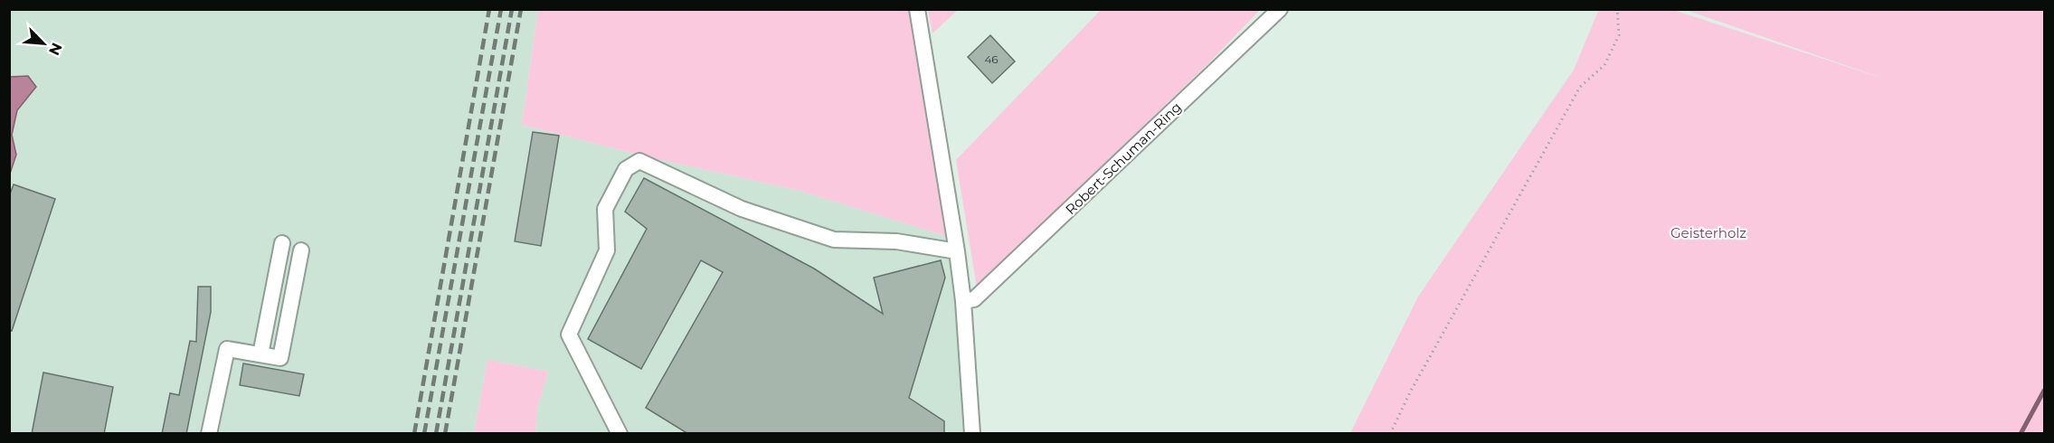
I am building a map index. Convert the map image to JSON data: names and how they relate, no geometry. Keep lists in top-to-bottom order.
{
  "streets": {
    "street": ["Robert-Schuman-Ring"]
  },
  "parks": ["Geisterholz"],
  "house_numbers": ["46"],
  "north": "bottom right"
}
